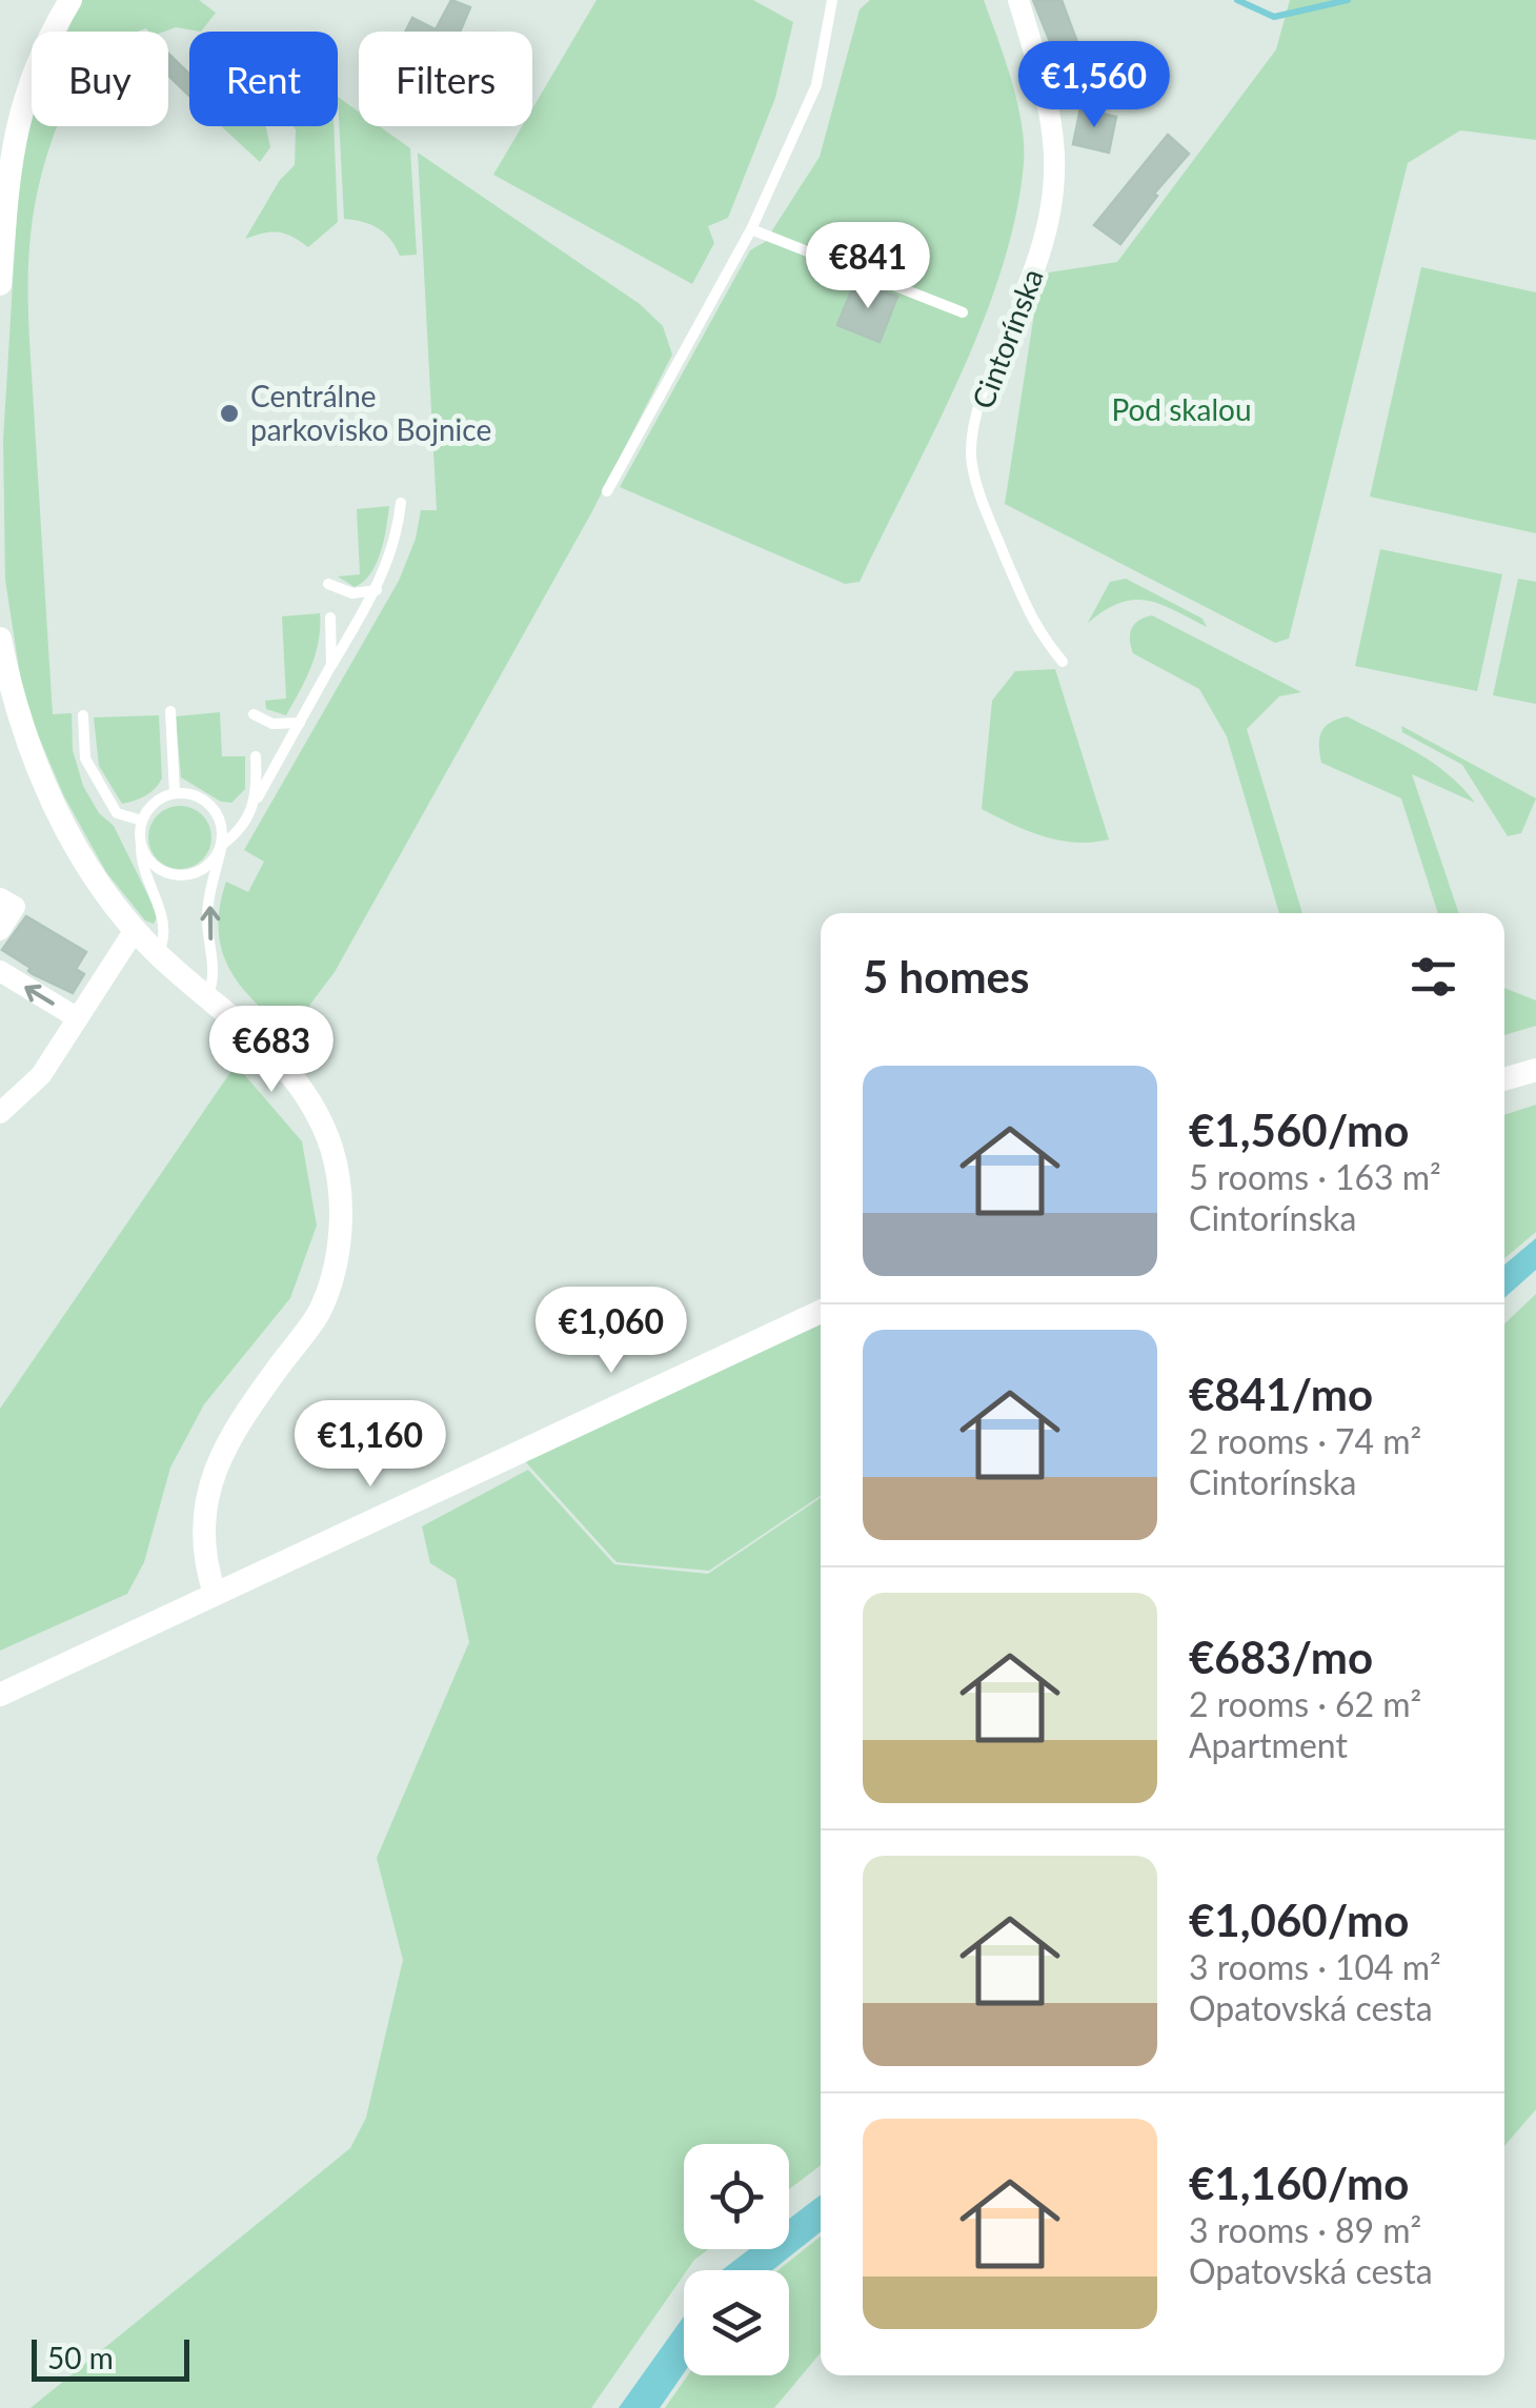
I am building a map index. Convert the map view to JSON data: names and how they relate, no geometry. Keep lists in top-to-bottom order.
{
  "streets": {
    "street": ["Cintorínska"]
  },
  "parks": ["Pod skalou"],
  "places": ["Centrálne parkovisko Bojnice"],
  "scale_bar": "50 m",
  "page": {
    "chip": ["Buy", "Rent", "Filters"],
    "price": [
      "€1,560",
      "€841",
      "€683",
      "€1,060",
      "€1,160"
    ],
    "heading": "5 homes",
    "list": [
      {
        "name": "€1,560/mo",
        "note": "5 rooms · 163 m² · Cintorínska"
      },
      {
        "name": "€841/mo",
        "note": "2 rooms · 74 m² · Cintorínska"
      },
      {
        "name": "€683/mo",
        "note": "2 rooms · 62 m² · Apartment"
      },
      {
        "name": "€1,060/mo",
        "note": "3 rooms · 104 m² · Opatovská cesta"
      },
      {
        "name": "€1,160/mo",
        "note": "3 rooms · 89 m² · Opatovská cesta"
      }
    ],
    "scale": "50 m"
  }
}
